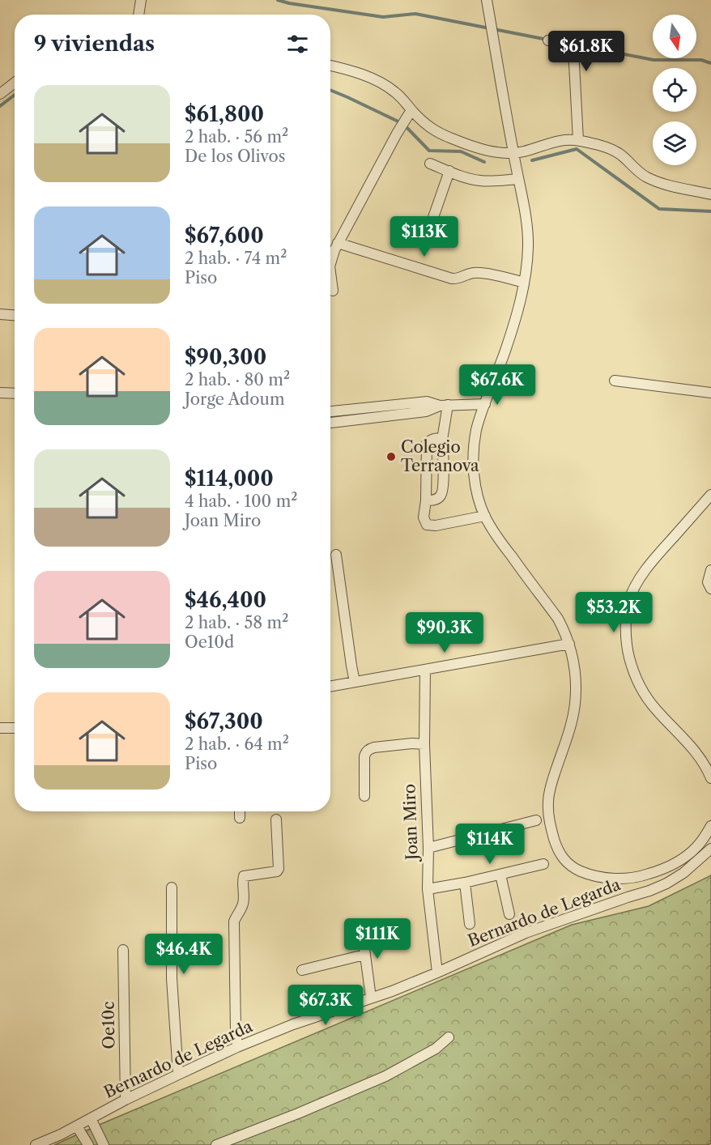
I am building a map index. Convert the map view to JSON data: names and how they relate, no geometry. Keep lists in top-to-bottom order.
{
  "streets": {
    "street": ["Joan Miro", "Bernardo de Legarda", "Oe10c"]
  },
  "crossings": [
    ["Joan Miro", "Bernardo de Legarda"],
    ["Bernardo de Legarda", "Oe10c"]
  ],
  "places": ["Colegio Terranova"],
  "north": "bottom",
  "page": {
    "heading": "9 viviendas",
    "price": [
      "$61.8K",
      "$113K",
      "$67.6K",
      "$53.2K",
      "$90.3K",
      "$114K",
      "$111K",
      "$46.4K",
      "$67.3K"
    ],
    "list": [
      {
        "name": "$61,800",
        "note": "2 hab. · 56 m² · De los Olivos"
      },
      {
        "name": "$67,600",
        "note": "2 hab. · 74 m² · Piso"
      },
      {
        "name": "$90,300",
        "note": "2 hab. · 80 m² · Jorge Adoum"
      },
      {
        "name": "$114,000",
        "note": "4 hab. · 100 m² · Joan Miro"
      },
      {
        "name": "$46,400",
        "note": "2 hab. · 58 m² · Oe10d"
      },
      {
        "name": "$67,300",
        "note": "2 hab. · 64 m² · Piso"
      }
    ]
  }
}
